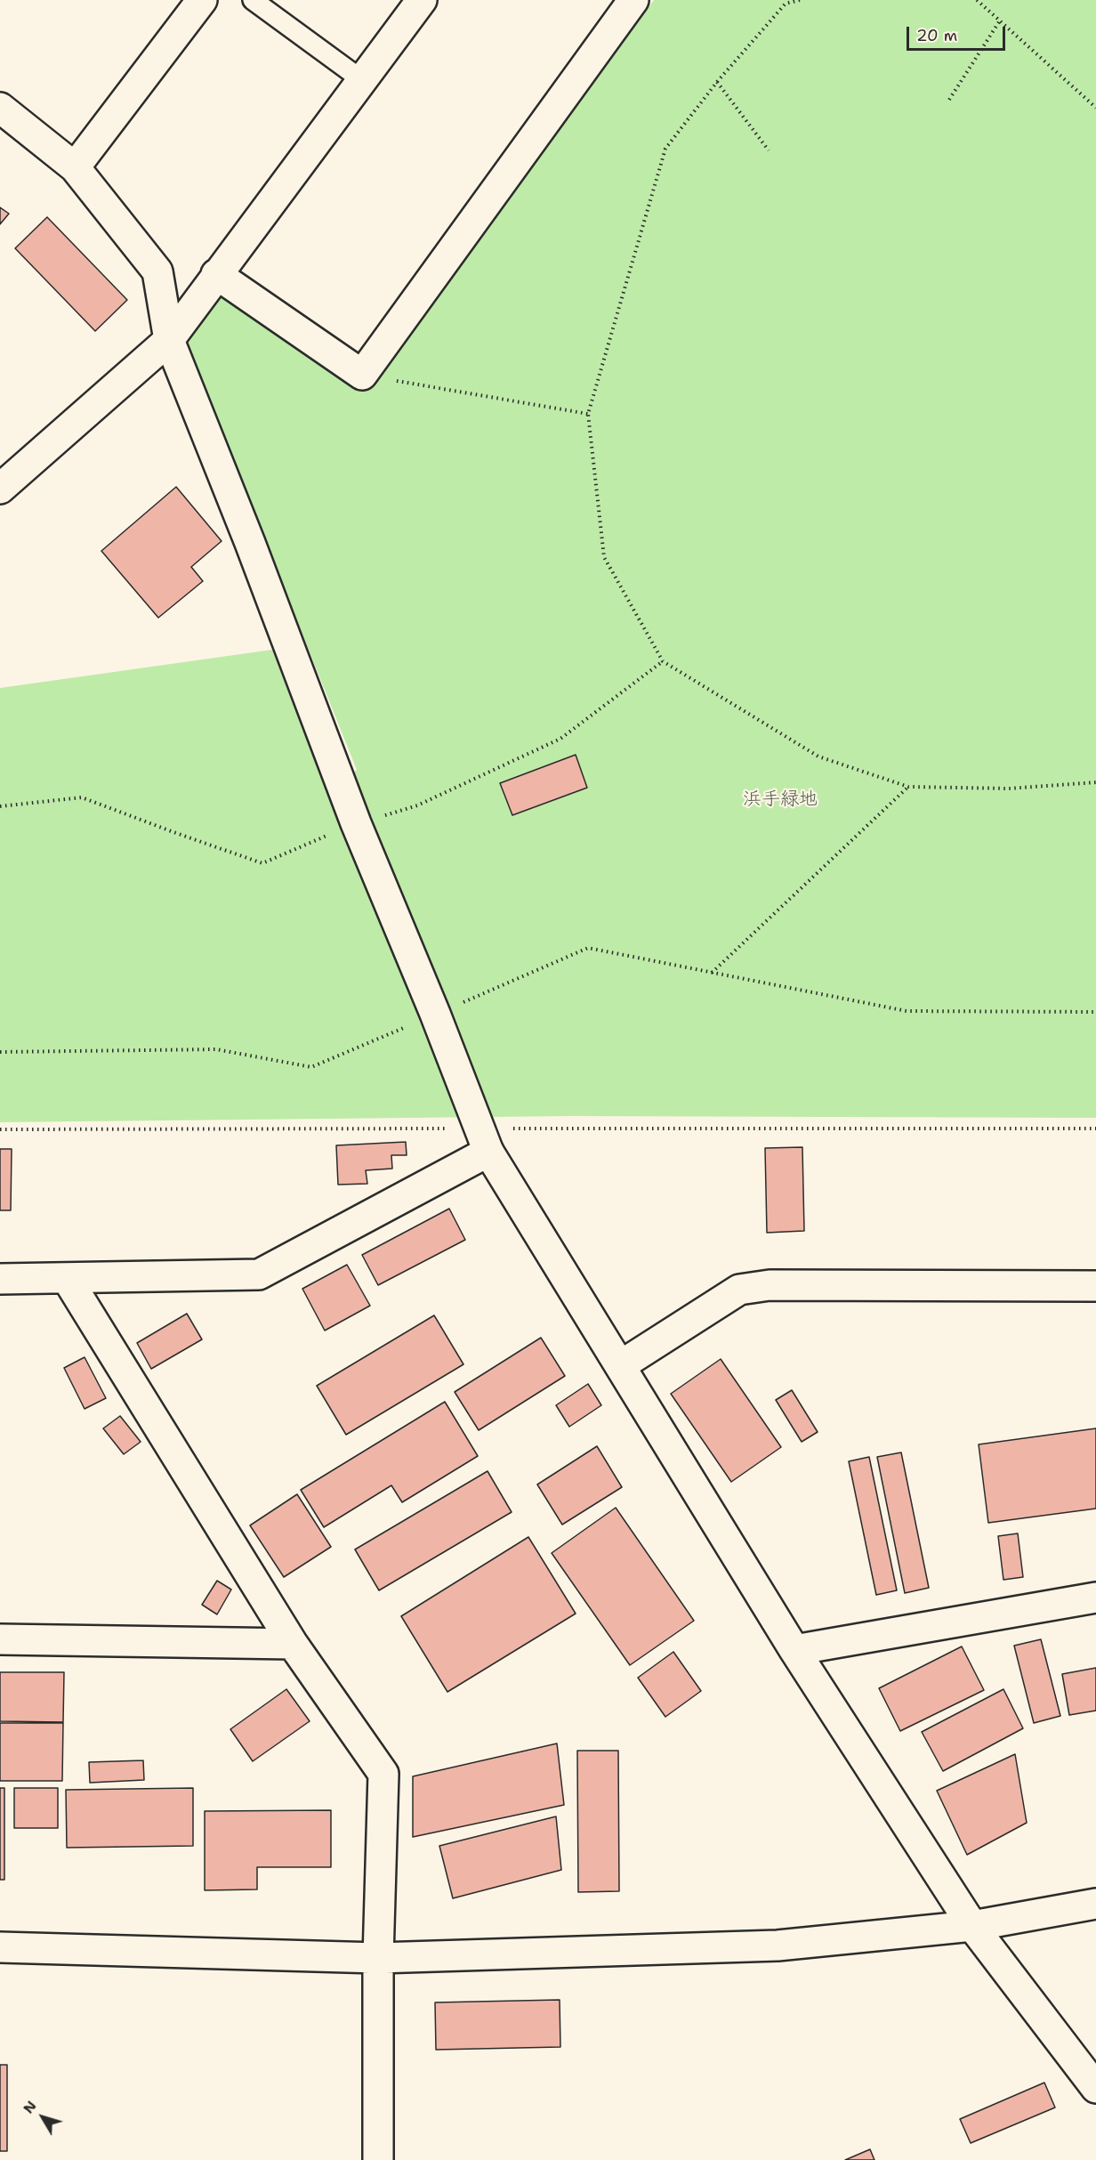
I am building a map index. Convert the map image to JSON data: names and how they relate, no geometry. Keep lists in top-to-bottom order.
{
  "parks": ["浜手緑地"],
  "scale_bar": "20 m",
  "north": "top left"
}
